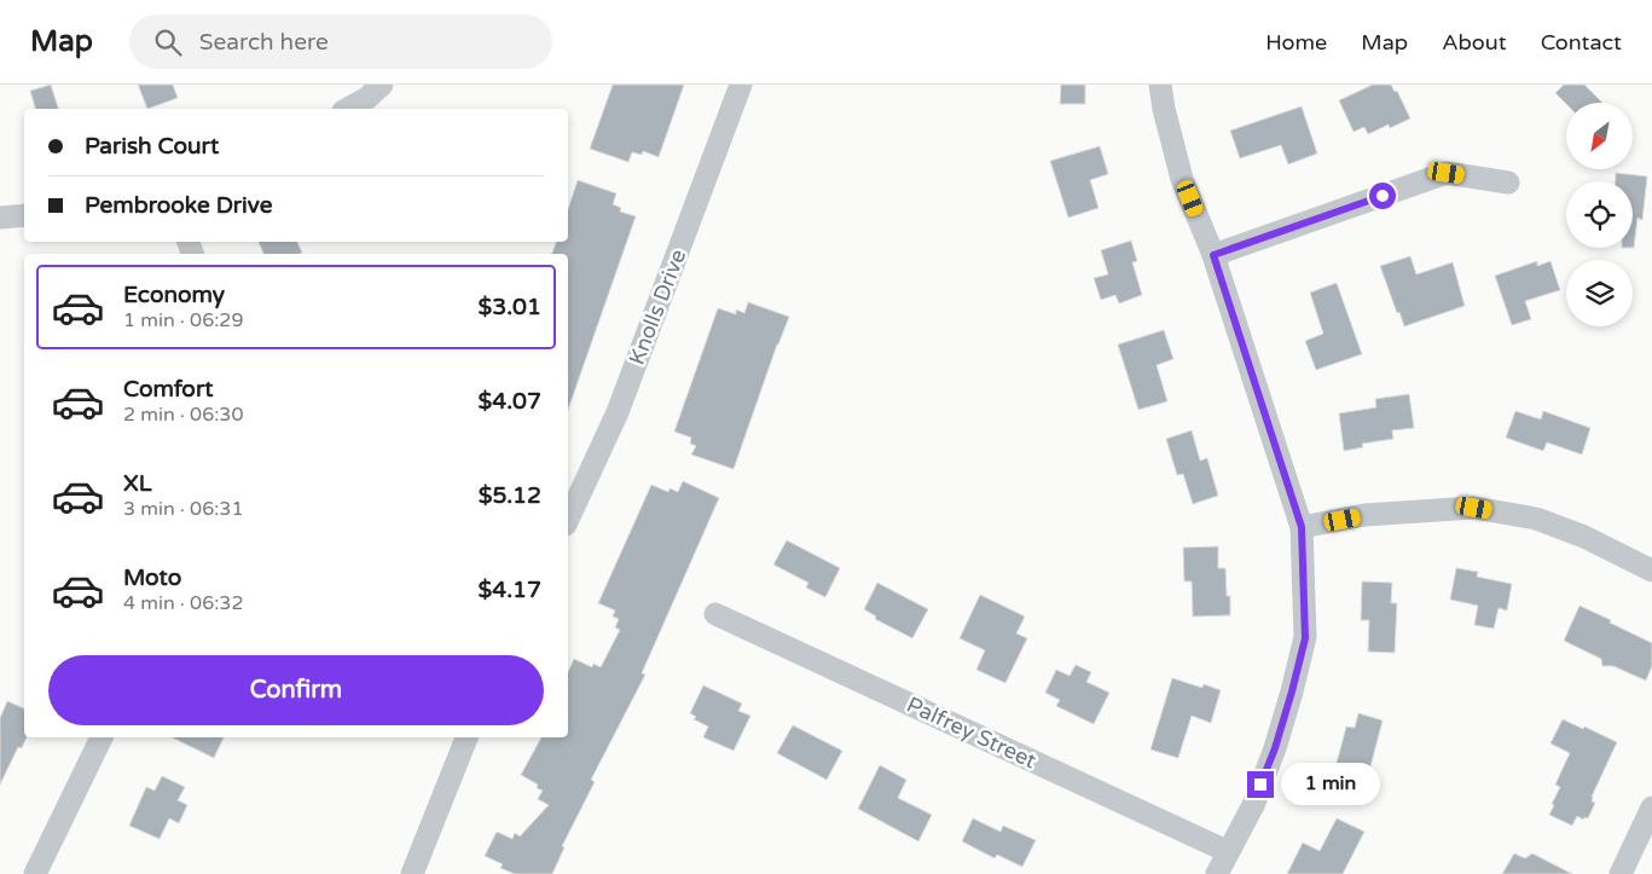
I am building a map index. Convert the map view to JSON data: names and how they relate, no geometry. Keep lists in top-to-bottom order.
{
  "streets": {
    "street": ["Knolls Drive", "Palfrey Street"]
  },
  "north": "bottom left",
  "page": {
    "header": "Map",
    "search": "Search here",
    "nav": [
      "Home",
      "Map",
      "About",
      "Contact"
    ],
    "banner": ["Parish Court", "Pembrooke Drive"],
    "list": [
      {
        "name": "Economy",
        "note": "1 min · 06:29",
        "value": "$3.01"
      },
      {
        "name": "Comfort",
        "note": "2 min · 06:30",
        "value": "$4.07"
      },
      {
        "name": "XL",
        "note": "3 min · 06:31",
        "value": "$5.12"
      },
      {
        "name": "Moto",
        "note": "4 min · 06:32",
        "value": "$4.17"
      }
    ],
    "buttons": "Confirm",
    "bubble": "1 min"
  }
}
